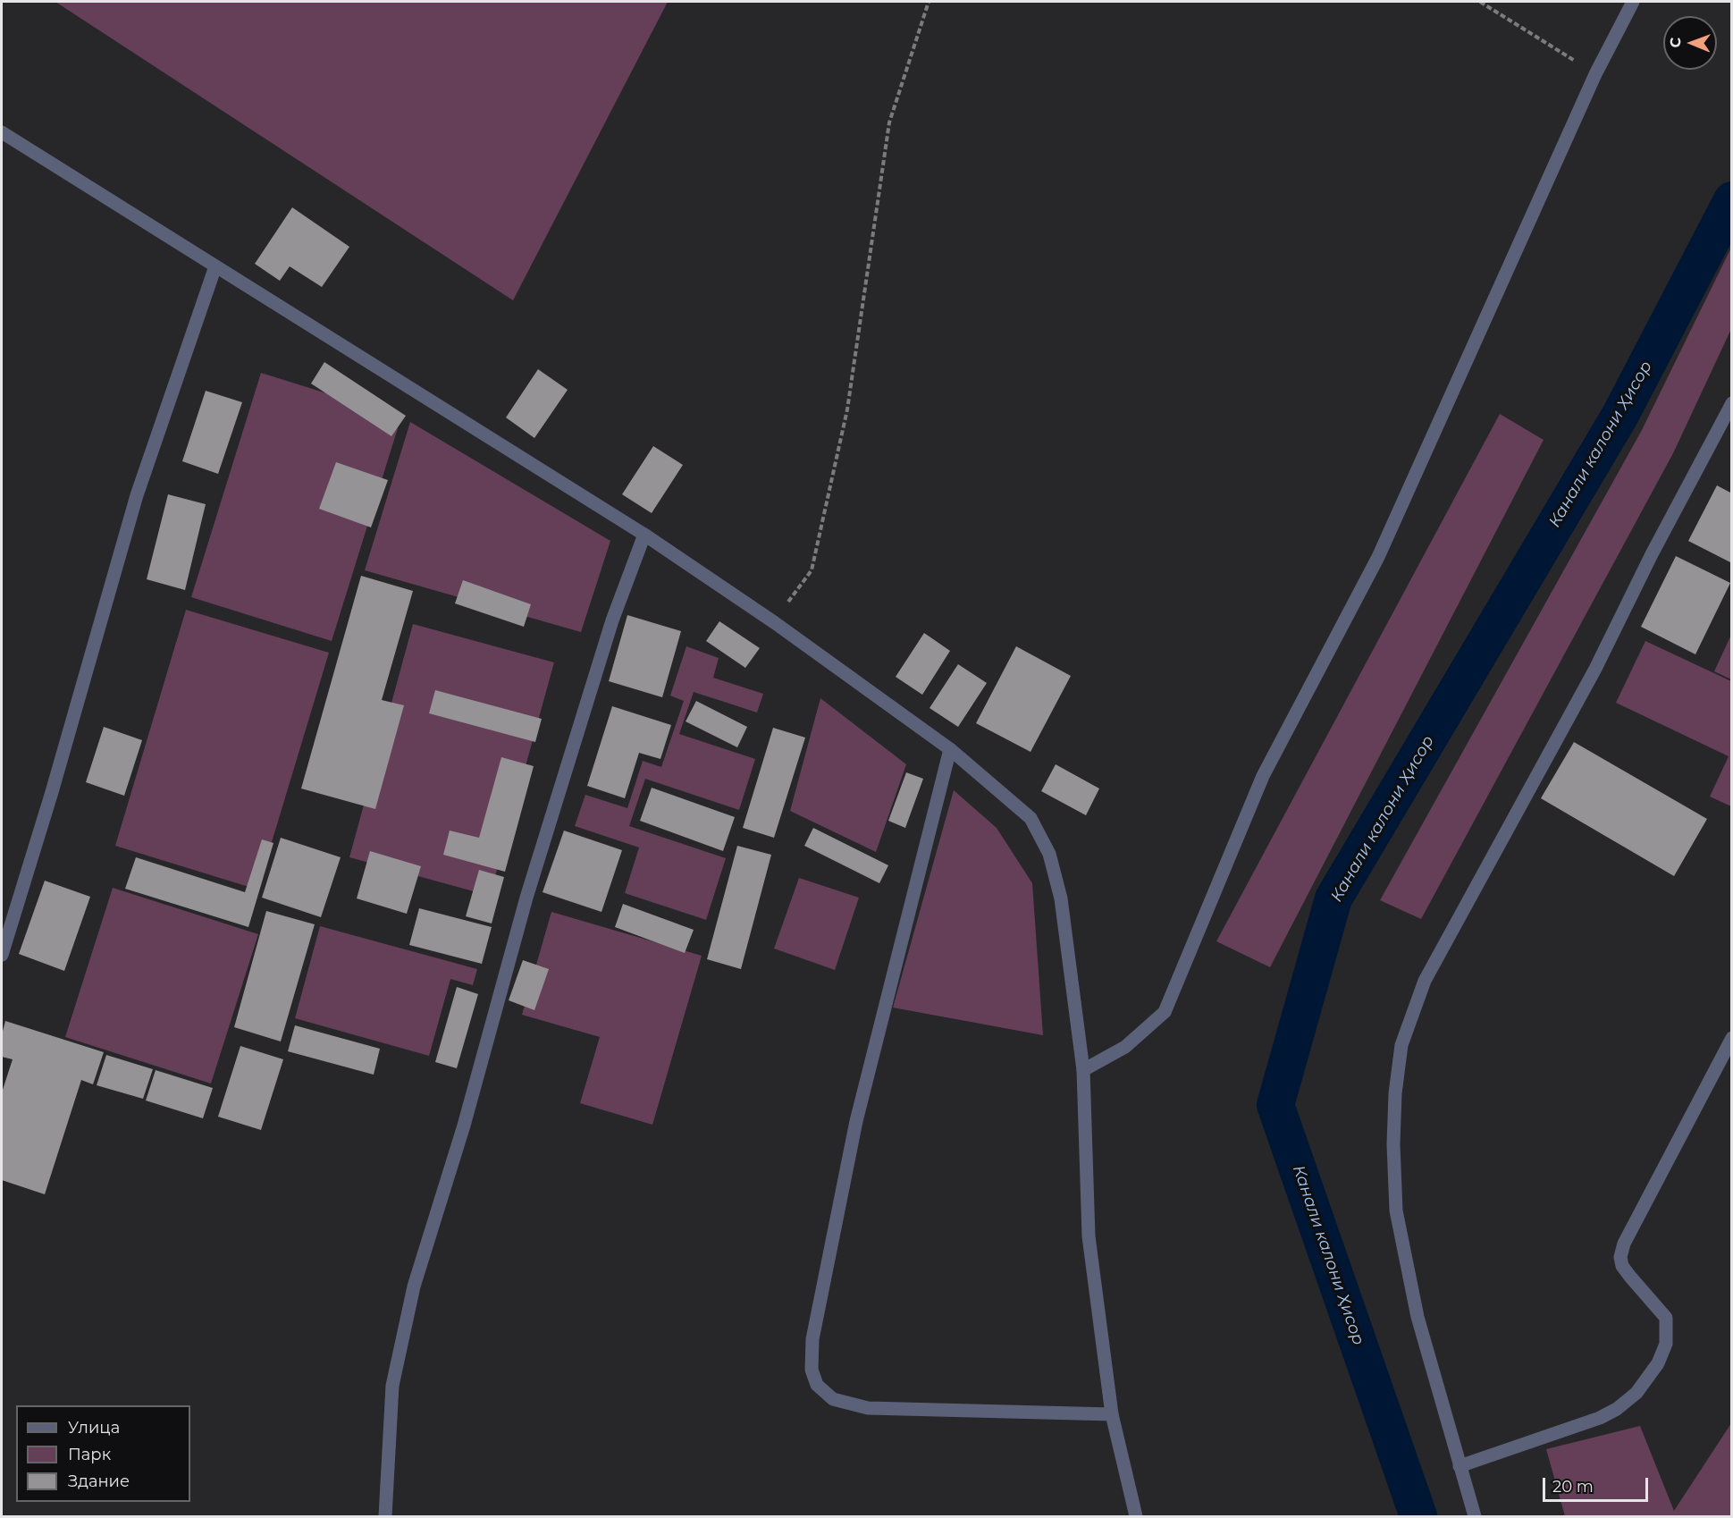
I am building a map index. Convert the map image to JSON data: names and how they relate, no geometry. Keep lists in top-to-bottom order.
{
  "water": ["Канали калони Ҳисор"],
  "legend": ["Улица", "Парк", "Здание"],
  "scale_bar": "20 m",
  "north": "left"
}
